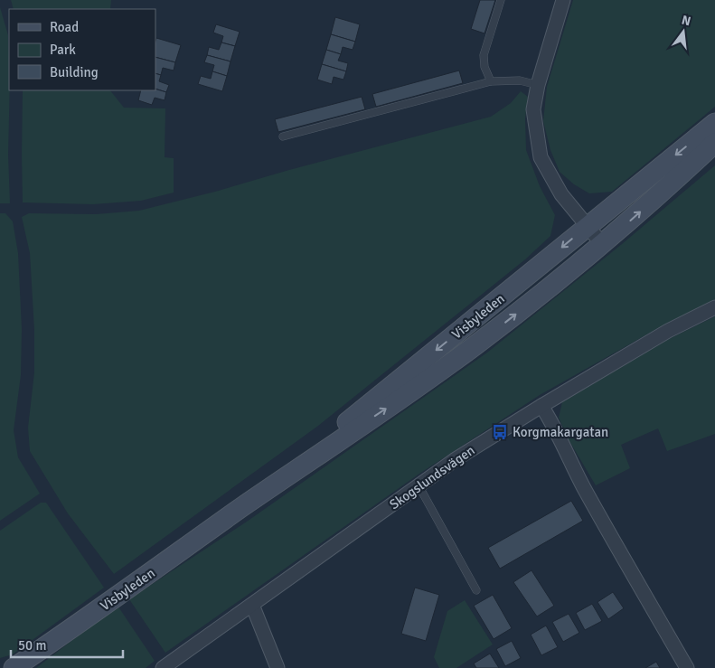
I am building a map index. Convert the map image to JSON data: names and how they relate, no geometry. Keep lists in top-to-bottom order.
{
  "streets": {
    "main road": ["Visbyleden"],
    "street": ["Skogslundsvägen"]
  },
  "places": {
    "bus stop": ["Korgmakargatan"]
  },
  "legend": ["Road", "Park", "Building"],
  "scale_bar": "50 m",
  "north": "top"
}
